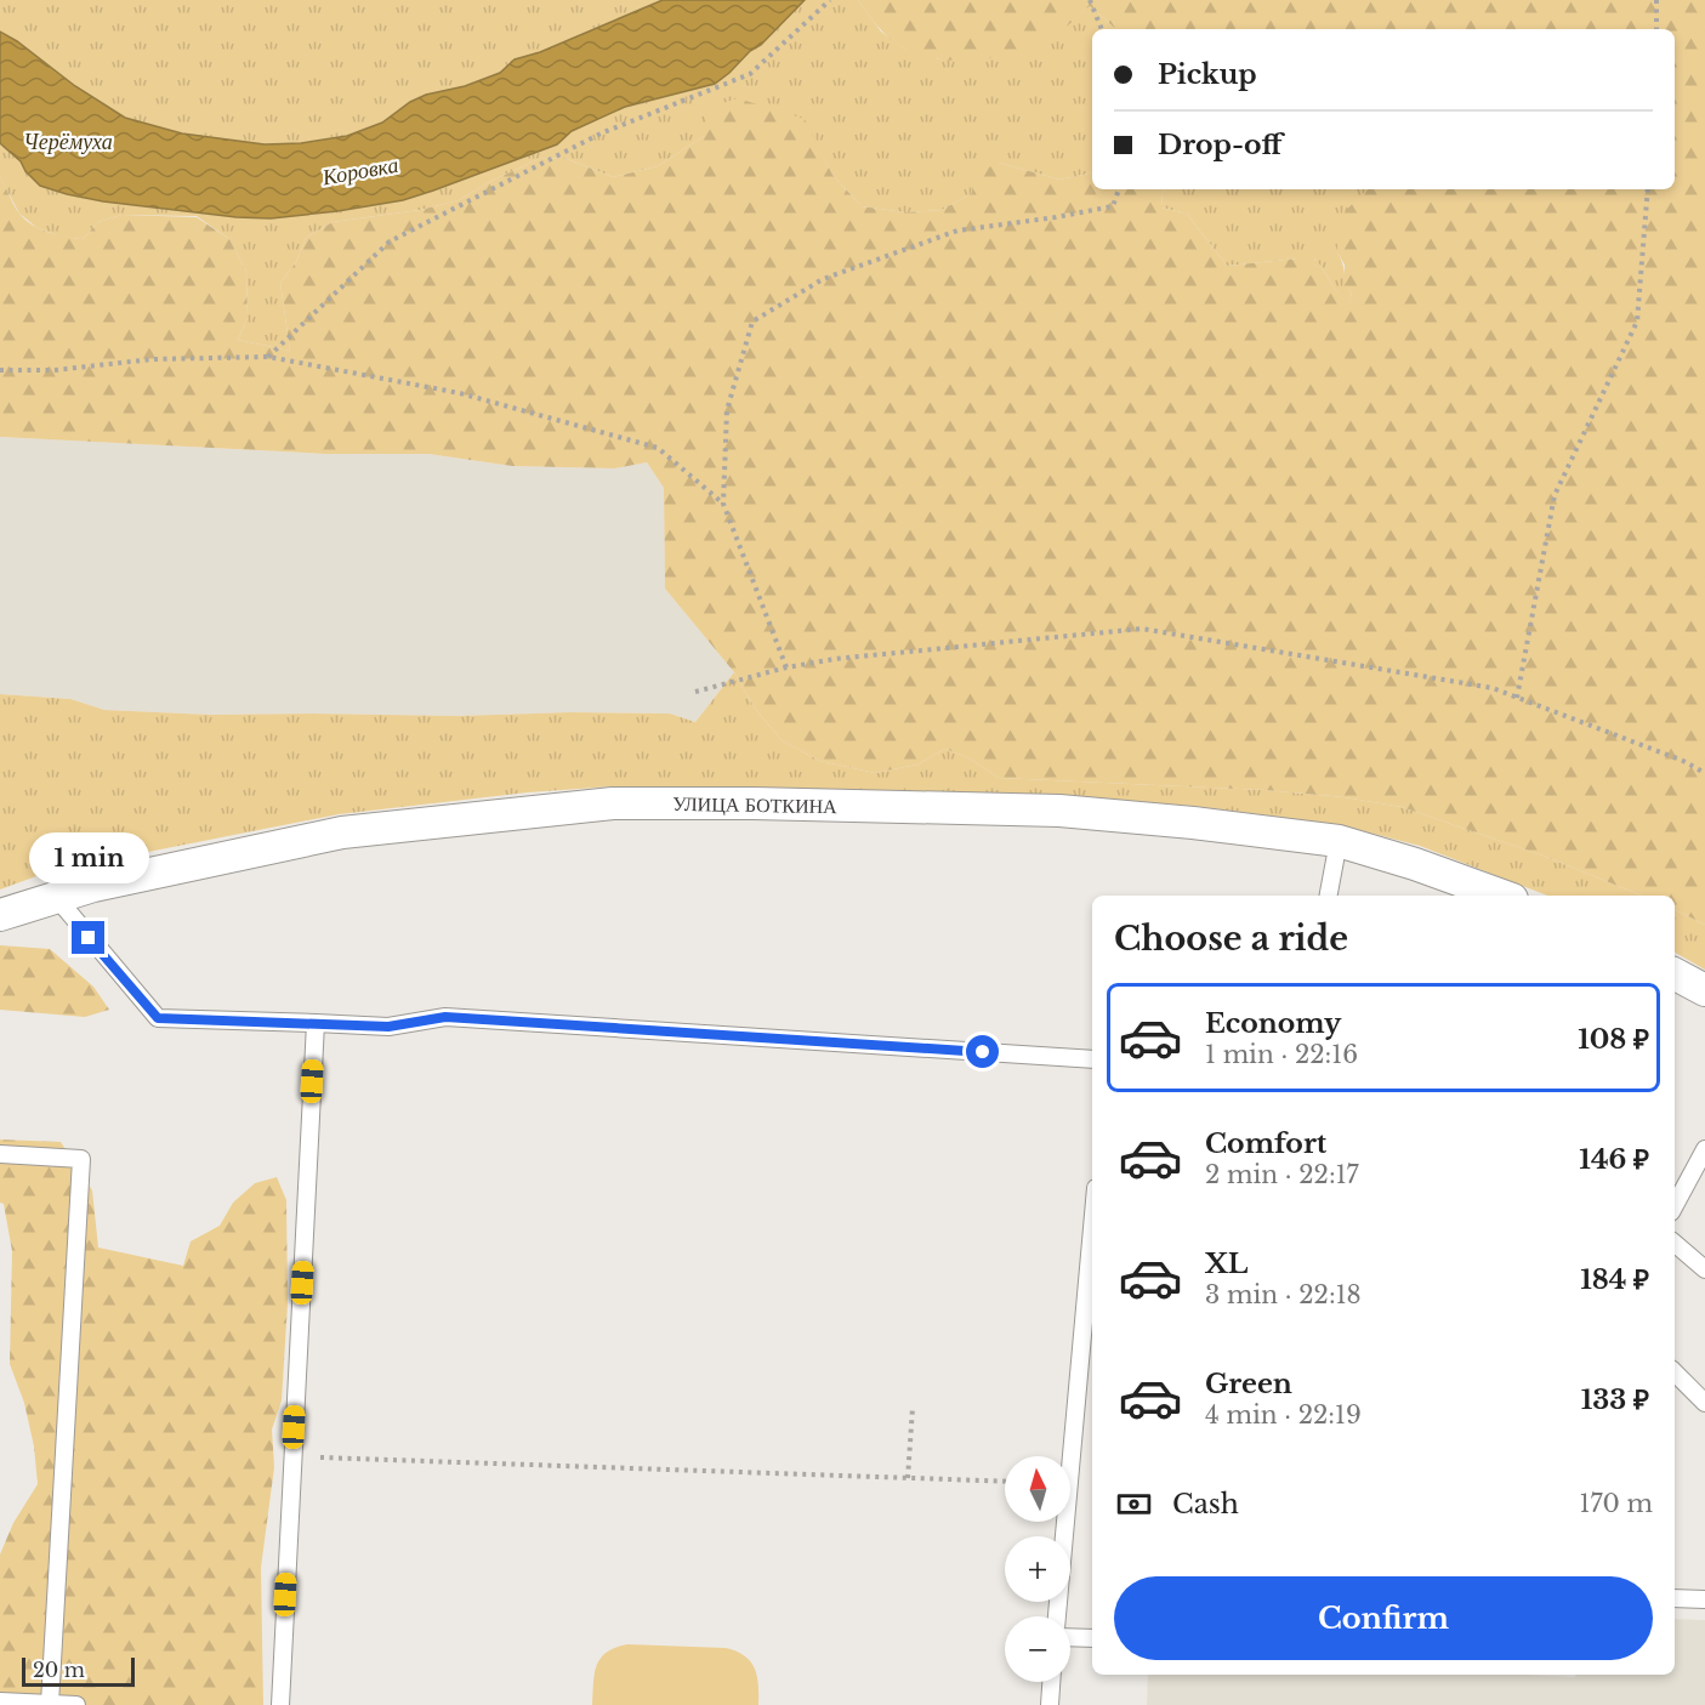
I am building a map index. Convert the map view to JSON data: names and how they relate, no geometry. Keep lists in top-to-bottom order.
{
  "streets": {
    "street": ["УЛИЦА БОТКИНА"]
  },
  "water": ["Черёмуха", "Коровка"],
  "scale_bar": "20 m",
  "north": "top",
  "page": {
    "banner": ["Pickup", "Drop-off"],
    "bubble": "1 min",
    "heading": "Choose a ride",
    "list": [
      {
        "name": "Economy",
        "note": "1 min · 22:16",
        "value": "108 ₽"
      },
      {
        "name": "Comfort",
        "note": "2 min · 22:17",
        "value": "146 ₽"
      },
      {
        "name": "XL",
        "note": "3 min · 22:18",
        "value": "184 ₽"
      },
      {
        "name": "Green",
        "note": "4 min · 22:19",
        "value": "133 ₽"
      }
    ],
    "map_buttons": ["+", "−"],
    "pay": ["Cash", "170 m"],
    "buttons": "Confirm",
    "scale": "20 m"
  }
}
